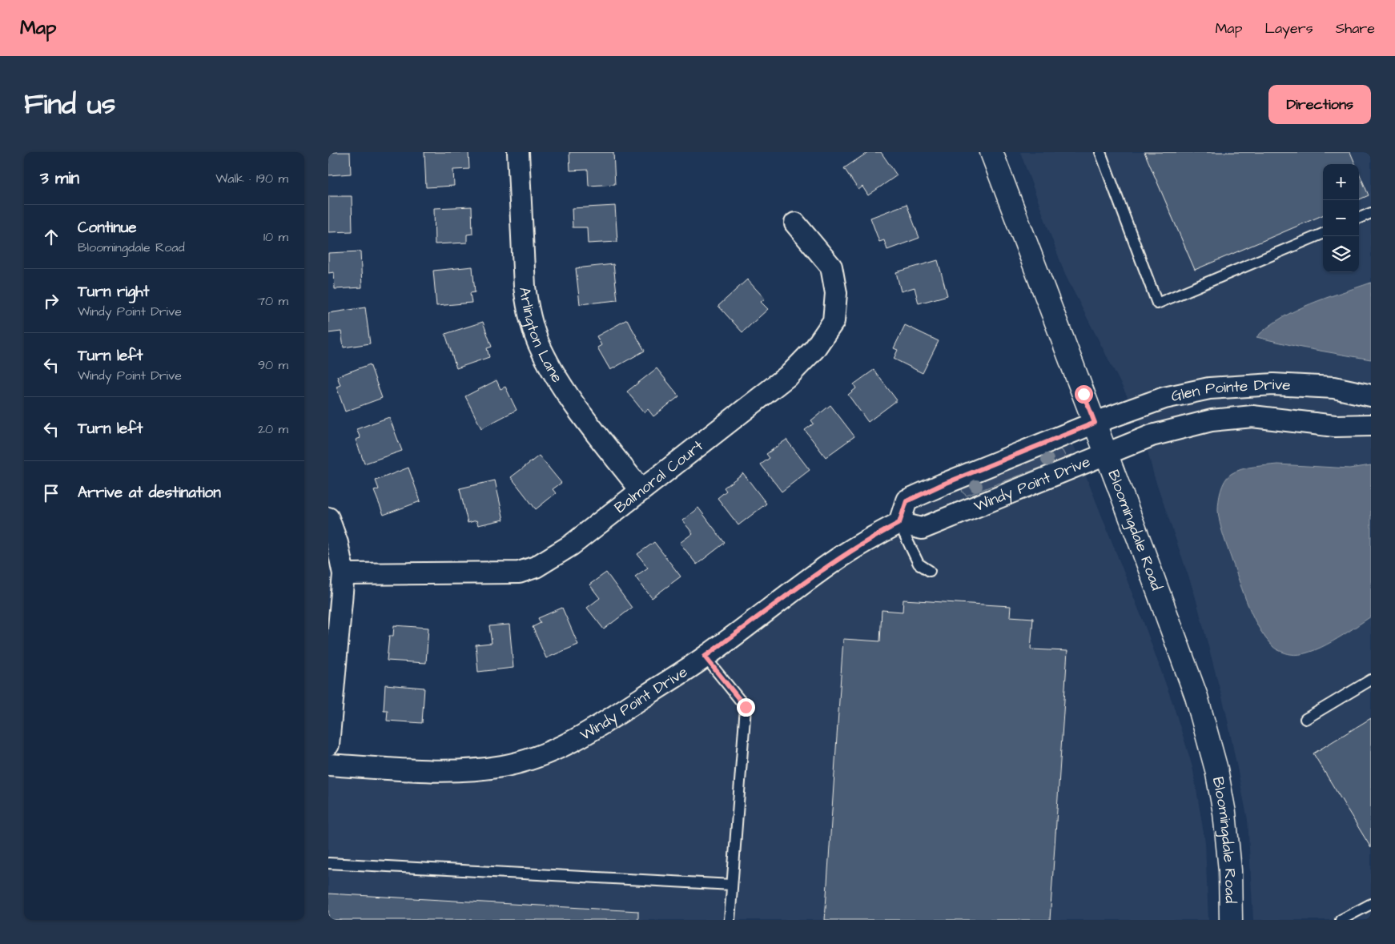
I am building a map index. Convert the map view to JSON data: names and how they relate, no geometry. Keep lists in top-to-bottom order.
{
  "streets": {
    "main road": ["Bloomingdale Road"],
    "street": [
      "Arlington Lane",
      "Glen Pointe Drive",
      "Balmoral Court",
      "Windy Point Drive"
    ]
  },
  "crossings": [
    ["Arlington Lane", "Balmoral Court"],
    ["Glen Pointe Drive", "Windy Point Drive"],
    ["Glen Pointe Drive", "Bloomingdale Road"],
    ["Windy Point Drive", "Bloomingdale Road"]
  ],
  "page": {
    "header": "Map",
    "nav": ["Map", "Layers", "Share"],
    "title": "Find us",
    "buttons": "Directions",
    "heading": ["3 min", "Walk · 190 m"],
    "map_buttons": ["+", "−"],
    "list": [
      ["Continue", "Bloomingdale Road", "10 m"],
      ["Turn right", "Windy Point Drive", "70 m"],
      ["Turn left", "Windy Point Drive", "90 m"],
      ["Turn left", "20 m"],
      "Arrive at destination"
    ]
  }
}
